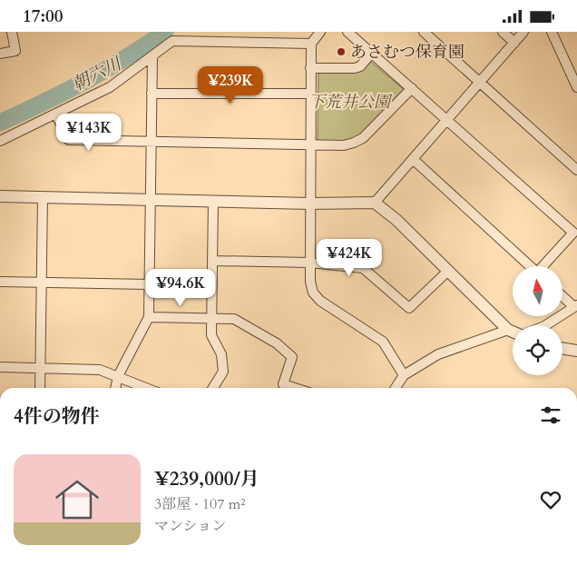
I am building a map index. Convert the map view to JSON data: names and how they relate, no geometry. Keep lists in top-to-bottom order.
{
  "water": ["朝六川"],
  "parks": ["下荒井公園"],
  "places": ["あさむつ保育園"],
  "north": "top",
  "page": {
    "status": "17:00",
    "price": [
      "¥239K",
      "¥143K",
      "¥424K",
      "¥94.6K"
    ],
    "heading": "4件の物件",
    "list": [
      {
        "name": "¥239,000/月",
        "note": "3部屋 · 107 m² · マンション"
      }
    ]
  }
}
